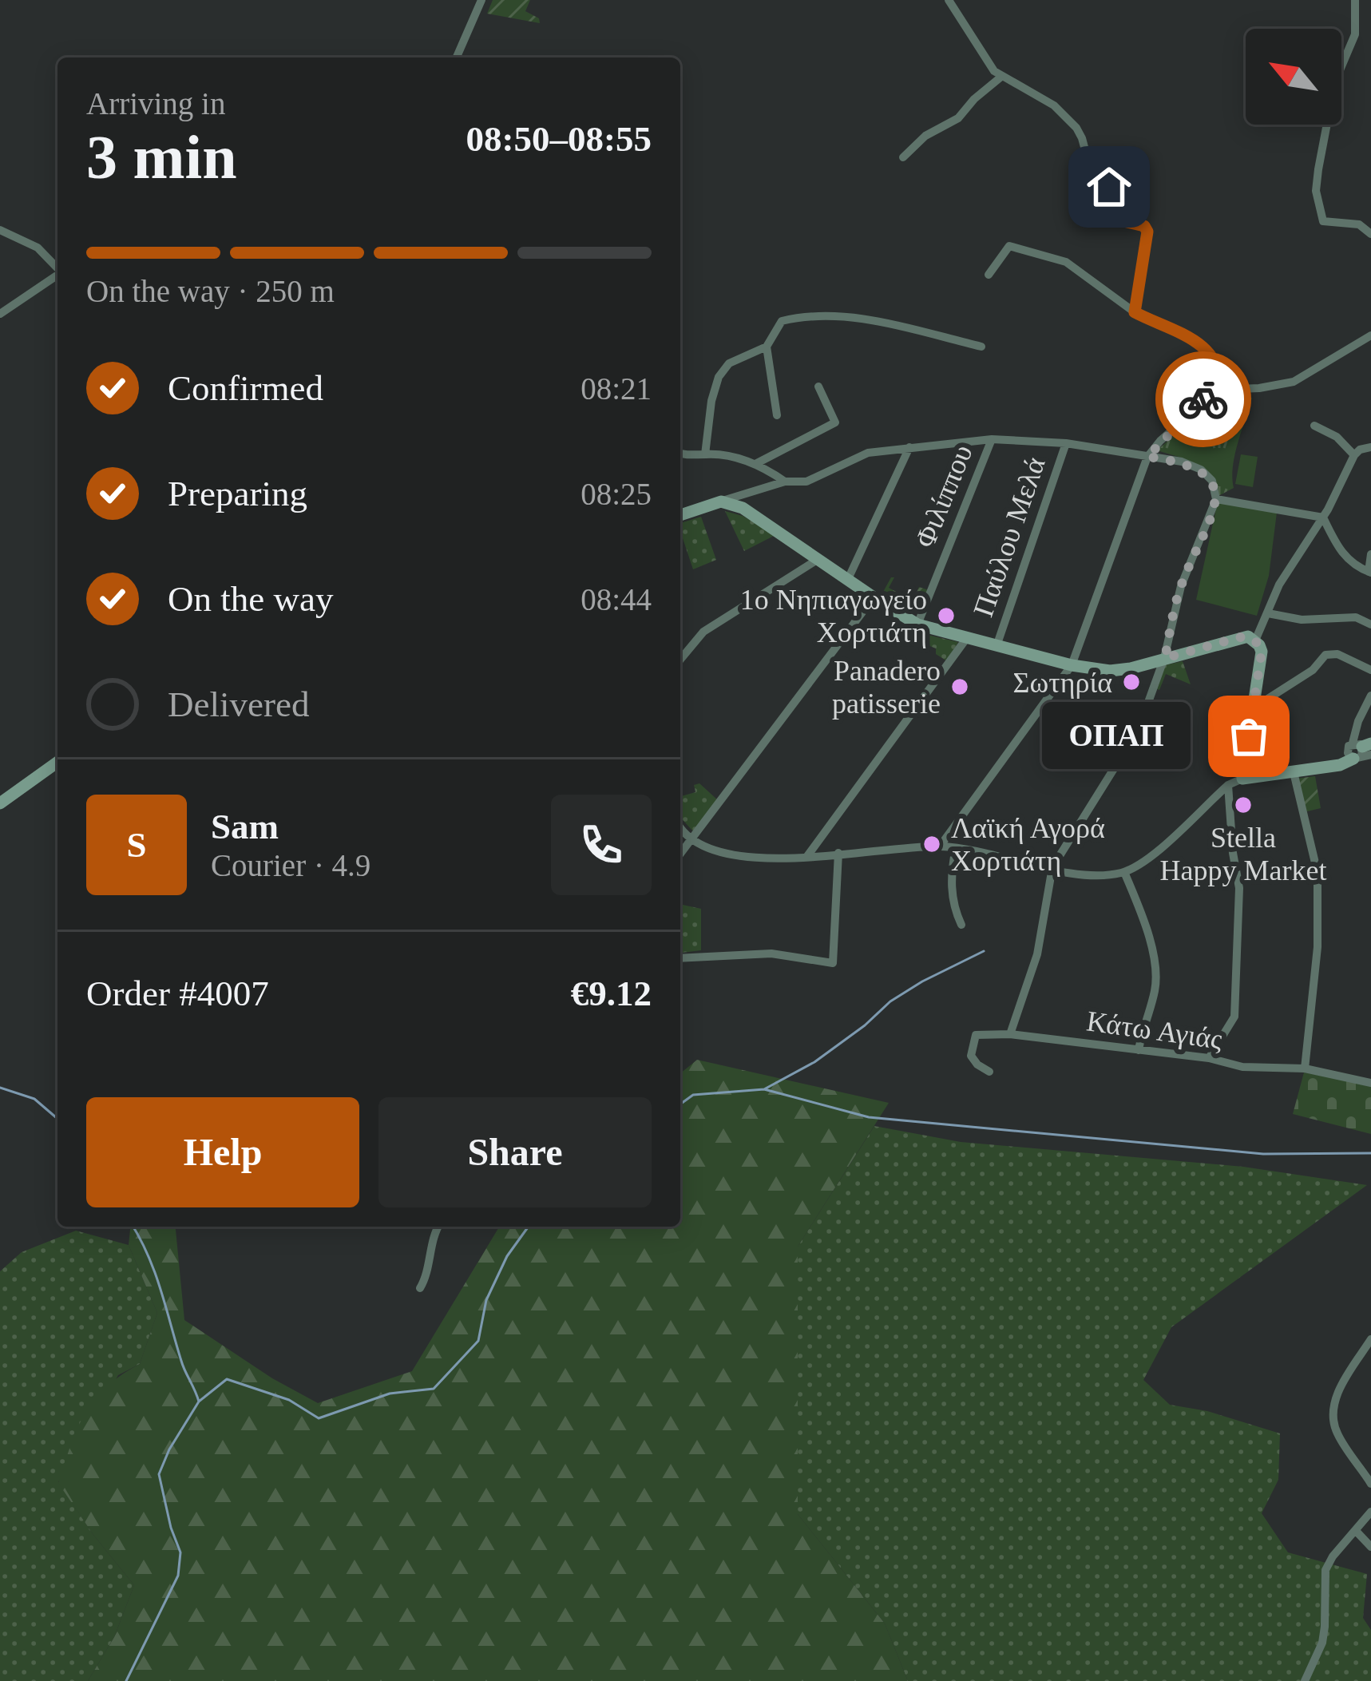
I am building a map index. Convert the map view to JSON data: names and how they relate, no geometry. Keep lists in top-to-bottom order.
{
  "streets": {
    "street": ["Φιλίππου", "Παύλου Μελά", "Κάτω Αγιάς"]
  },
  "places": [
    "1ο Νηπιαγωγείο Χορτιάτη",
    "Σωτηρία",
    "Panadero patisserie",
    "ΟΠΑΠ",
    "Stella Happy Market",
    "Λαϊκή Αγορά Χορτιάτη"
  ],
  "north": "top left",
  "page": {
    "heading": ["3 min", "Arriving in", "08:50–08:55"],
    "panel": [
      "Sam",
      "Courier · 4.9",
      "Order #4007",
      "€9.12"
    ],
    "bar": "On the way · 250 m",
    "list": [
      ["Confirmed", "08:21"],
      ["Preparing", "08:25"],
      ["On the way", "08:44"],
      "Delivered"
    ],
    "bubble": "ΟΠΑΠ",
    "round": "S",
    "buttons": ["Help", "Share"]
  }
}
